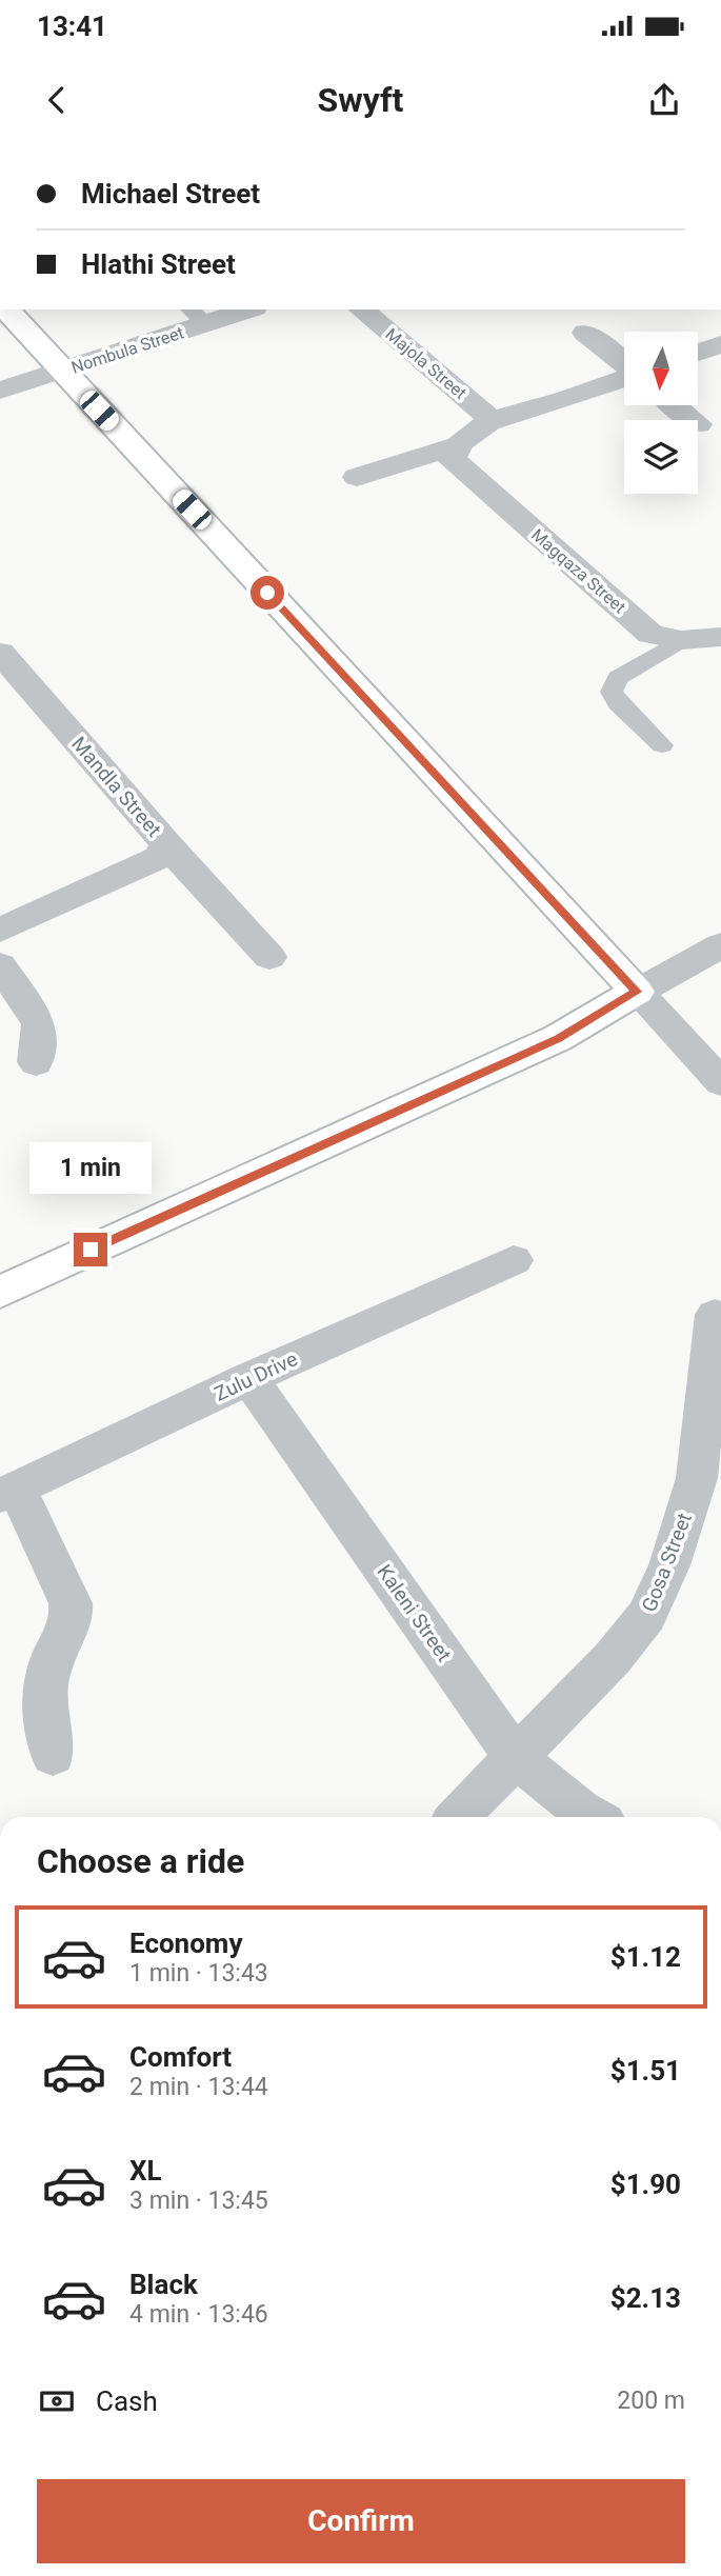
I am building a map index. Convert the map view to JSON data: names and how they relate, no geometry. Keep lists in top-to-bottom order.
{
  "streets": {
    "street": [
      "Nombula Street",
      "Majola Street",
      "Magqaza Street",
      "Mandla Street",
      "Zulu Drive",
      "Gosa Street",
      "Kaleni Street"
    ]
  },
  "crossings": [
    ["Zulu Drive", "Kaleni Street"],
    ["Gosa Street", "Kaleni Street"]
  ],
  "north": "bottom",
  "page": {
    "status": "13:41",
    "header": "Swyft",
    "banner": ["Michael Street", "Hlathi Street"],
    "bubble": "1 min",
    "heading": "Choose a ride",
    "list": [
      {
        "name": "Economy",
        "note": "1 min · 13:43",
        "value": "$1.12"
      },
      {
        "name": "Comfort",
        "note": "2 min · 13:44",
        "value": "$1.51"
      },
      {
        "name": "XL",
        "note": "3 min · 13:45",
        "value": "$1.90"
      },
      {
        "name": "Black",
        "note": "4 min · 13:46",
        "value": "$2.13"
      }
    ],
    "pay": ["Cash", "200 m"],
    "buttons": "Confirm"
  }
}
